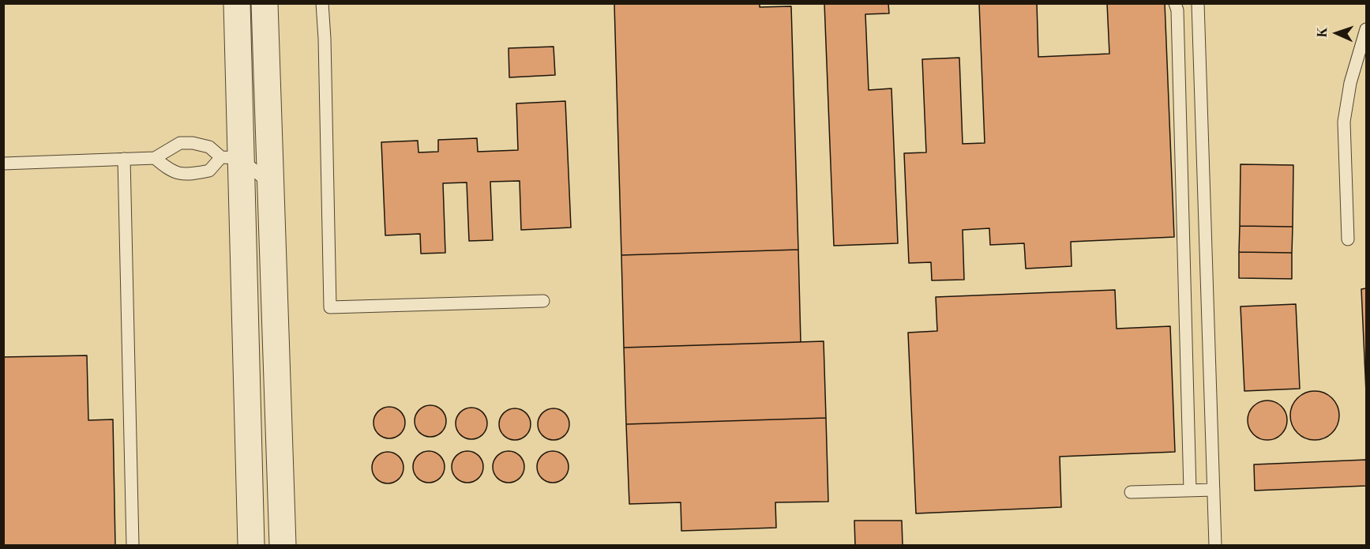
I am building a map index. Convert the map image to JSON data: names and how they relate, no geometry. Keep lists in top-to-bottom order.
{
  "north": "left"
}
